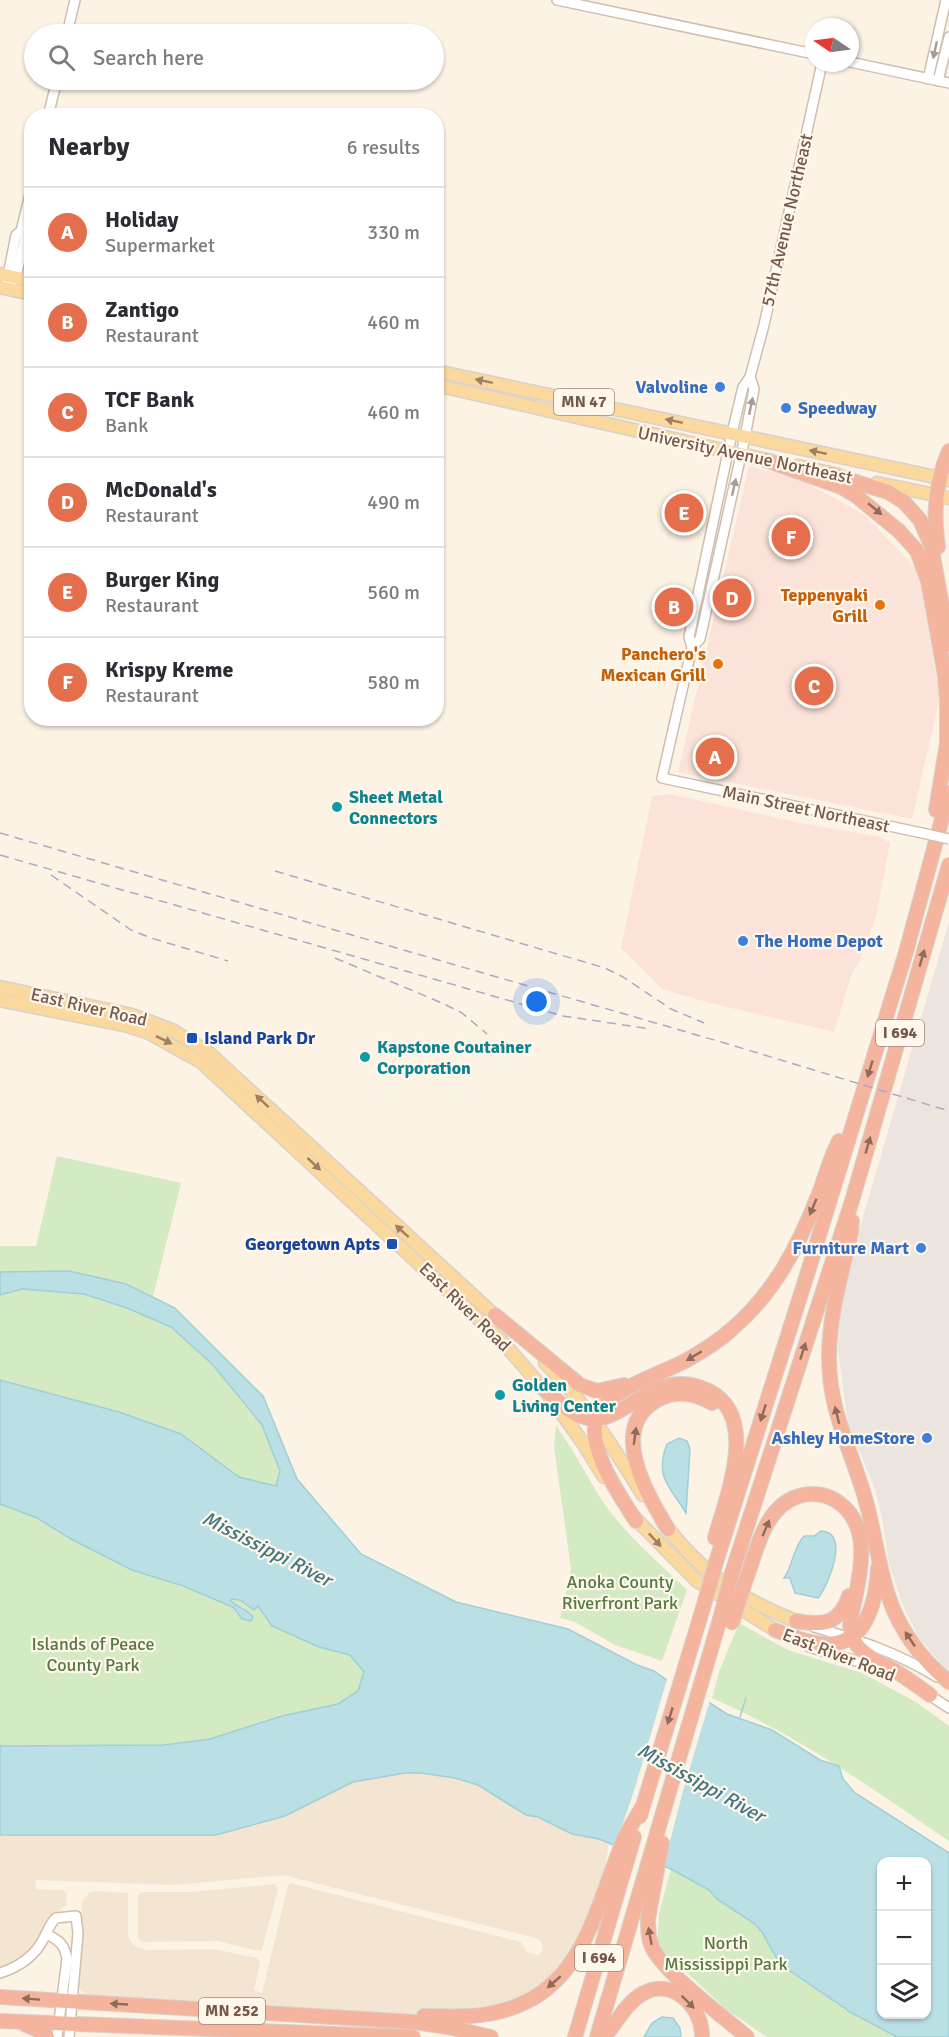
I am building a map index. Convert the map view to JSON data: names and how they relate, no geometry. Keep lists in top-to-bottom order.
{
  "streets": {
    "highway": ["I 694", "MN 252"],
    "main road": ["MN 47", "University Avenue Northeast", "East River Road"],
    "street": ["57th Avenue Northeast", "Main Street Northeast"]
  },
  "crossings": [
    ["57th Avenue Northeast", "University Avenue Northeast"],
    ["57th Avenue Northeast", "Main Street Northeast"]
  ],
  "water": ["Mississippi River"],
  "parks": ["Anoka County Riverfront Park", "Islands of Peace County Park", "North Mississippi Park"],
  "places": {
    "other": [
      "Valvoline",
      "Speedway",
      "Teppenyaki Grill",
      "Panchero's Mexican Grill",
      "Sheet Metal Connectors",
      "The Home Depot",
      "Kapstone Coutainer Corporation",
      "Furniture Mart",
      "Golden Living Center",
      "Ashley HomeStore"
    ],
    "transit": ["Island Park Dr", "Georgetown Apts"]
  },
  "north": "left",
  "page": {
    "search": "Search here",
    "heading": ["Nearby", "6 results"],
    "list": [
      {
        "mark": "A",
        "name": "Holiday",
        "note": "Supermarket",
        "value": "330 m"
      },
      {
        "mark": "B",
        "name": "Zantigo",
        "note": "Restaurant",
        "value": "460 m"
      },
      {
        "mark": "C",
        "name": "TCF Bank",
        "note": "Bank",
        "value": "460 m"
      },
      {
        "mark": "D",
        "name": "McDonald's",
        "note": "Restaurant",
        "value": "490 m"
      },
      {
        "mark": "E",
        "name": "Burger King",
        "note": "Restaurant",
        "value": "560 m"
      },
      {
        "mark": "F",
        "name": "Krispy Kreme",
        "note": "Restaurant",
        "value": "580 m"
      }
    ],
    "pins": [
      "E",
      "F",
      "D",
      "B",
      "C",
      "A"
    ],
    "map_buttons": ["+", "−"]
  }
}
